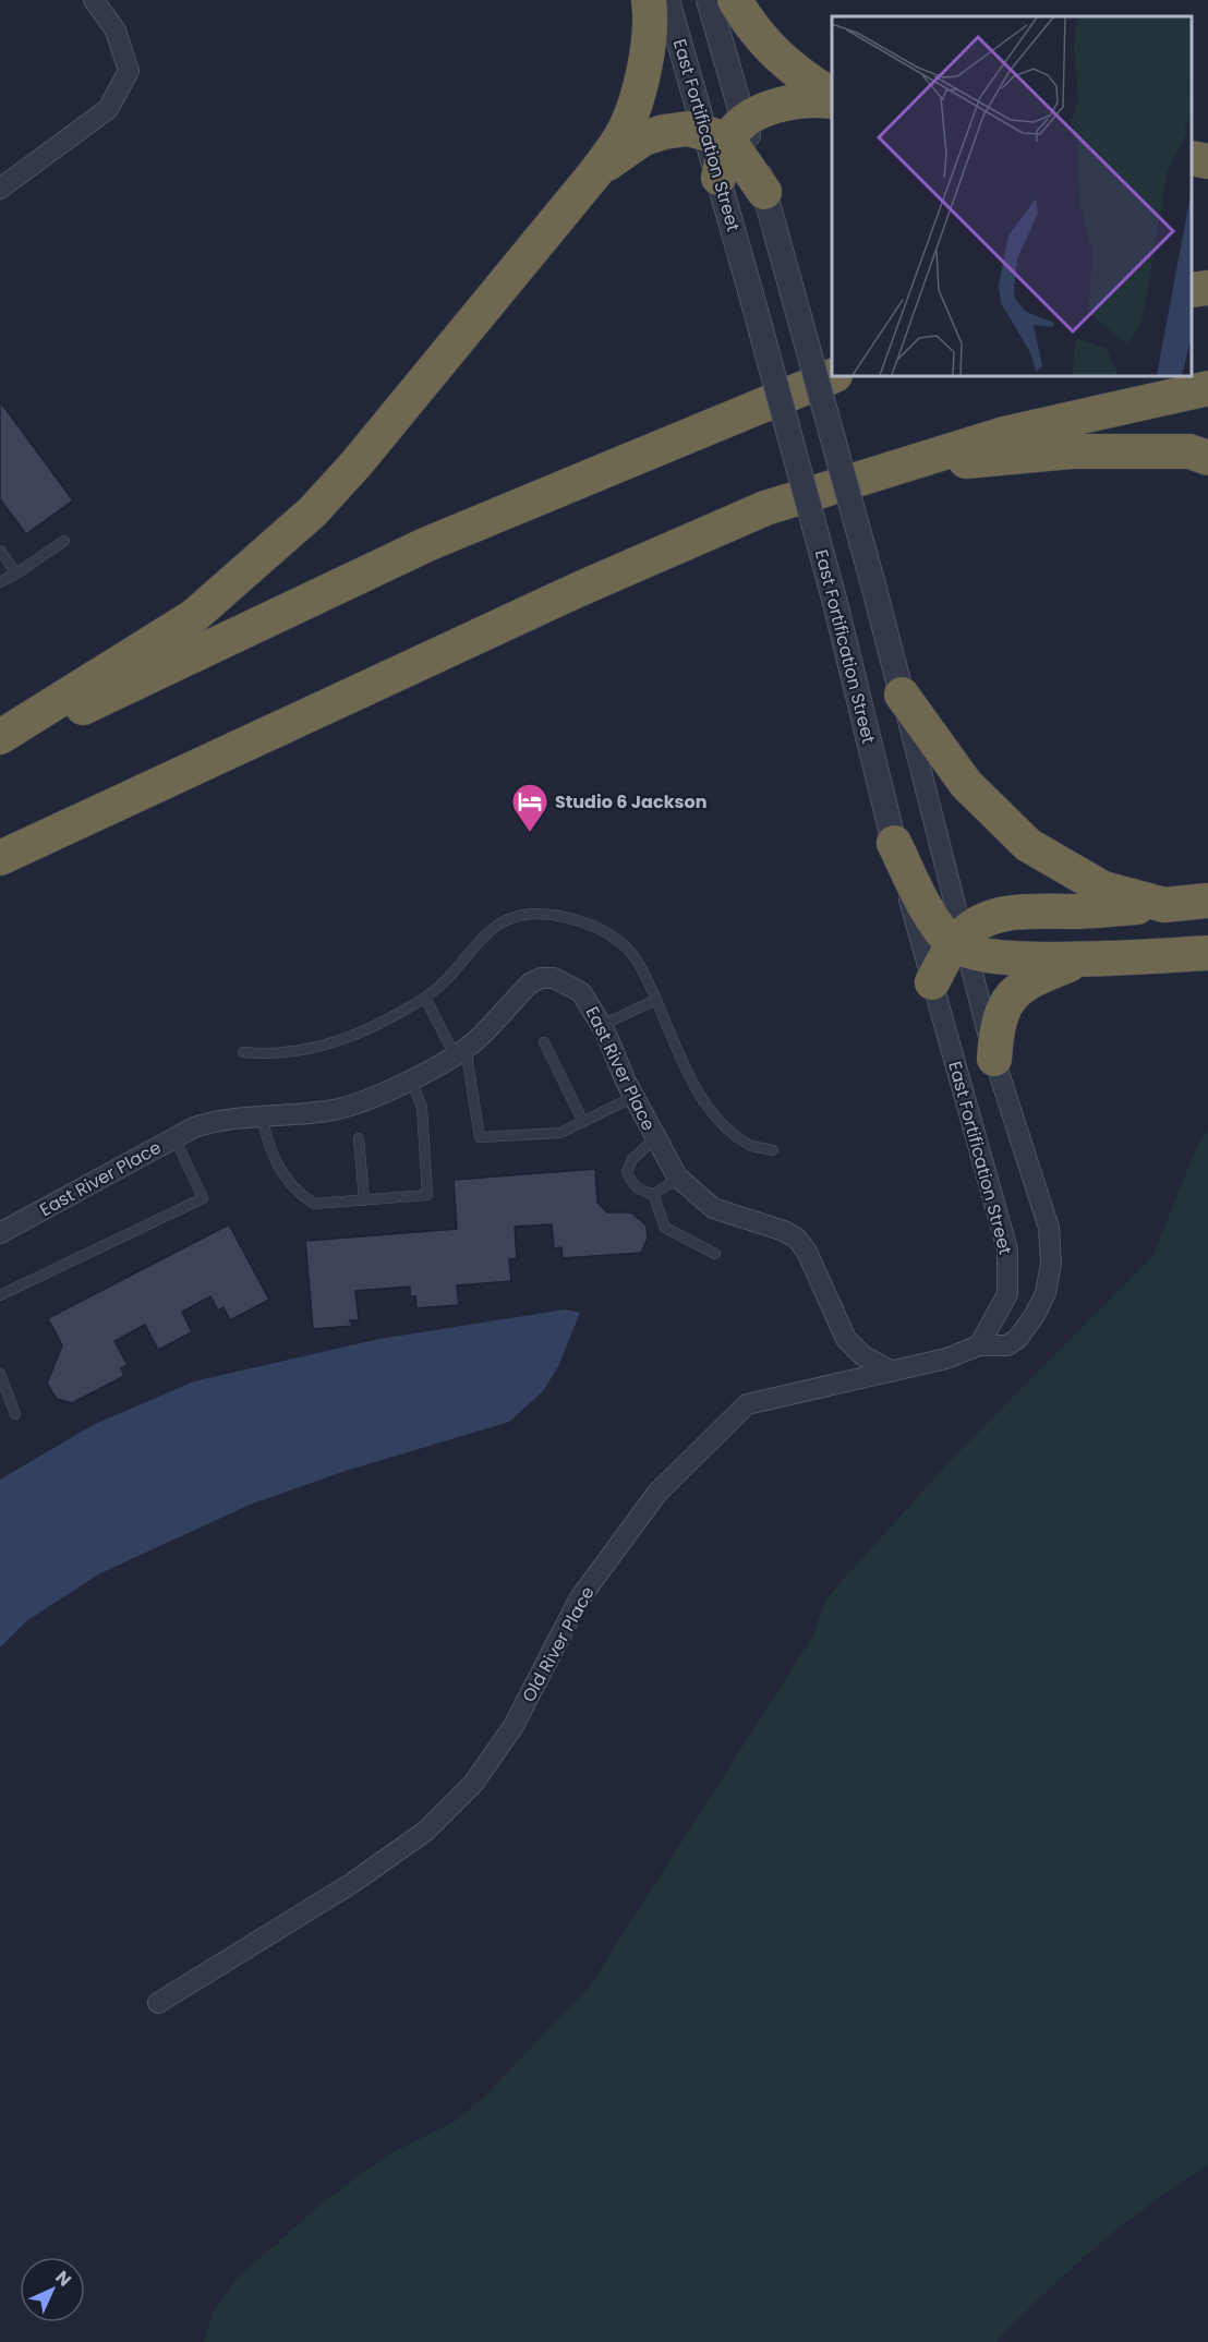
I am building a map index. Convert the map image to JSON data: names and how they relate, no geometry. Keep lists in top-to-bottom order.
{
  "streets": {
    "street": ["East Fortification Street", "East River Place", "Old River Place"]
  },
  "crossings": [
    ["East Fortification Street", "Old River Place"],
    ["East River Place", "Old River Place"]
  ],
  "places": {
    "hotel": ["Studio 6 Jackson"]
  },
  "north": "top right"
}
